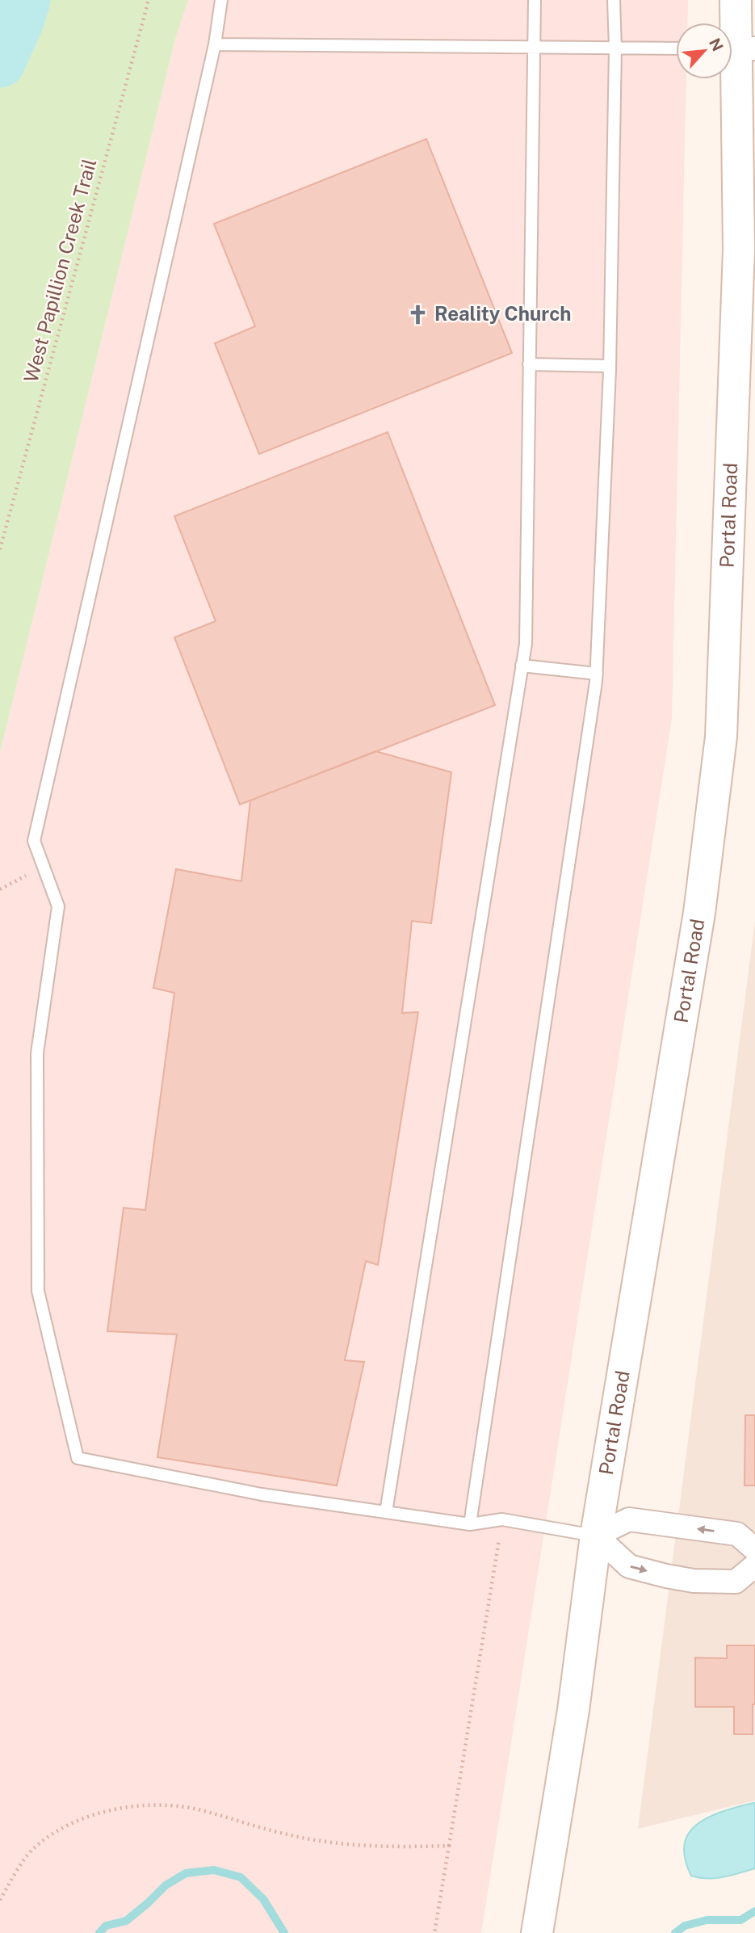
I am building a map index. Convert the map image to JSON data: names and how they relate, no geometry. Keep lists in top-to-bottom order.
{
  "streets": {
    "main road": ["Portal Road"],
    "path": ["West Papillion Creek Trail"]
  },
  "places": {
    "church": ["Reality Church"]
  },
  "north": "top right"
}
